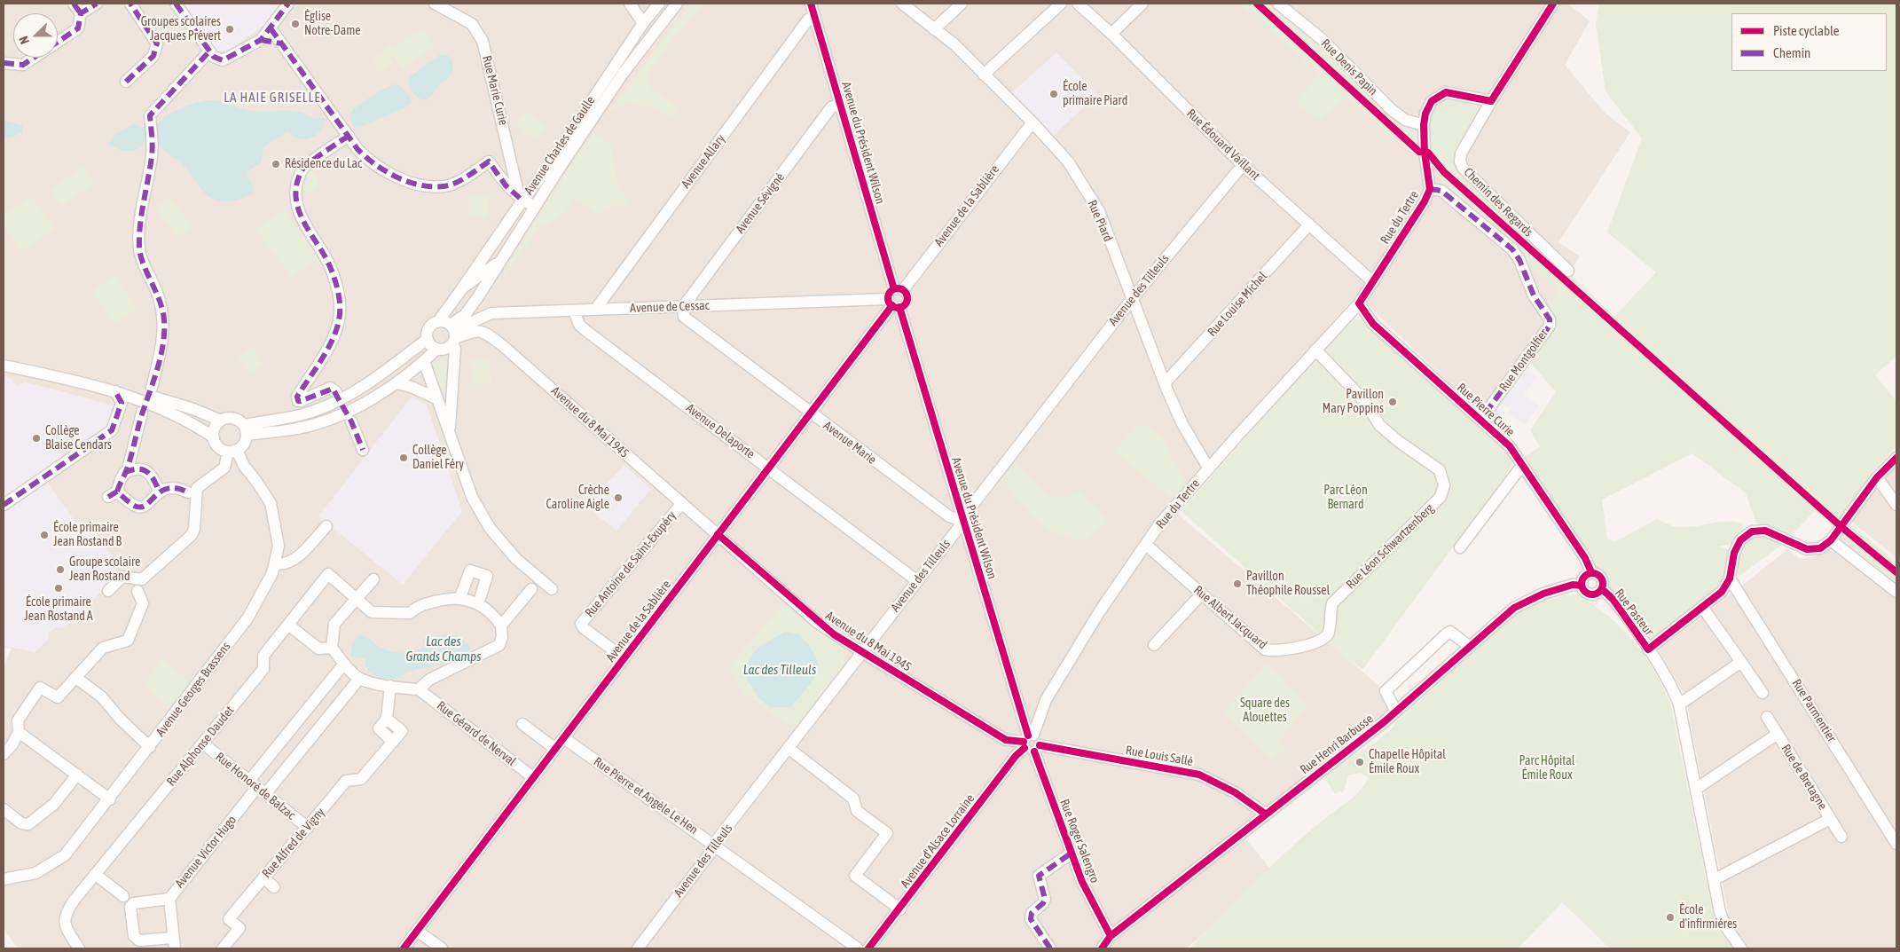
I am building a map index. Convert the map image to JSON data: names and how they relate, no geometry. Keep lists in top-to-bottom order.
{
  "streets": {
    "street": [
      "Rue Denis Papin",
      "Rue Marie Curie",
      "Avenue du Président Wilson",
      "Rue Édouard Vaillant",
      "Avenue Charles de Gaulle",
      "Avenue Allary",
      "Chemin des Regards",
      "Avenue Sévigné",
      "Avenue de la Sablière",
      "Rue du Tertre",
      "Rue Piard",
      "Avenue des Tilleuls",
      "Rue Louise Michel",
      "Avenue de Cessac",
      "Rue Montgolfier",
      "Rue Pierre Curie",
      "Avenue du 8 Mai 1945",
      "Avenue Delaporte",
      "Avenue Marie",
      "Rue Léon Schwartzenberg",
      "Rue Antoine de Saint-Exupéry",
      "Rue Pasteur",
      "Rue Albert Jacquard",
      "Avenue Georges Brassens",
      "Rue Parmentier",
      "Rue Gérard de Nerval",
      "Rue Henri Barbusse",
      "Rue Alphonse Daudet",
      "Rue Louis Sallé",
      "Rue de Bretagne",
      "Rue Honoré de Balzac",
      "Rue Pierre et Angèle Le Hen",
      "Avenue d'Alsace Lorraine",
      "Rue Roger Salengro",
      "Rue Alfred de Vigny",
      "Avenue Victor Hugo"
    ]
  },
  "crossings": [
    ["Rue Denis Papin", "Rue du Tertre"],
    ["Rue Marie Curie", "Avenue Charles de Gaulle"],
    ["Avenue du Président Wilson", "Avenue Allary"],
    ["Avenue du Président Wilson", "Avenue Sévigné"],
    ["Avenue du Président Wilson", "Avenue de la Sablière"],
    ["Avenue du Président Wilson", "Rue du Tertre"],
    ["Avenue du Président Wilson", "Avenue des Tilleuls"],
    ["Avenue du Président Wilson", "Avenue de Cessac"],
    ["Avenue du Président Wilson", "Avenue du 8 Mai 1945"],
    ["Avenue du Président Wilson", "Avenue Marie"],
    ["Avenue du Président Wilson", "Rue Louis Sallé"],
    ["Avenue du Président Wilson", "Avenue d'Alsace Lorraine"],
    ["Avenue du Président Wilson", "Rue Roger Salengro"],
    ["Rue Édouard Vaillant", "Rue du Tertre"],
    ["Rue Édouard Vaillant", "Avenue des Tilleuls"],
    ["Rue Édouard Vaillant", "Rue Louise Michel"],
    ["Avenue Charles de Gaulle", "Avenue de Cessac"],
    ["Avenue Charles de Gaulle", "Avenue du 8 Mai 1945"],
    ["Avenue Allary", "Avenue de Cessac"],
    ["Chemin des Regards", "Rue du Tertre"],
    ["Avenue Sévigné", "Avenue de Cessac"],
    ["Avenue Sévigné", "Avenue Marie"],
    ["Avenue de la Sablière", "Rue Piard"],
    ["Avenue de la Sablière", "Avenue de Cessac"],
    ["Avenue de la Sablière", "Avenue du 8 Mai 1945"],
    ["Avenue de la Sablière", "Avenue Delaporte"],
    ["Avenue de la Sablière", "Avenue Marie"],
    ["Avenue de la Sablière", "Rue Antoine de Saint-Exupéry"],
    ["Avenue de la Sablière", "Rue Gérard de Nerval"],
    ["Avenue de la Sablière", "Rue Pierre et Angèle Le Hen"],
    ["Rue du Tertre", "Rue Piard"],
    ["Rue du Tertre", "Rue Montgolfier"],
    ["Rue du Tertre", "Rue Pierre Curie"],
    ["Rue du Tertre", "Avenue du 8 Mai 1945"],
    ["Rue du Tertre", "Rue Léon Schwartzenberg"],
    ["Rue du Tertre", "Rue Albert Jacquard"],
    ["Rue du Tertre", "Rue Louis Sallé"],
    ["Rue du Tertre", "Avenue d'Alsace Lorraine"],
    ["Rue du Tertre", "Rue Roger Salengro"],
    ["Rue Piard", "Avenue des Tilleuls"],
    ["Rue Piard", "Rue Louise Michel"],
    ["Avenue des Tilleuls", "Avenue du 8 Mai 1945"],
    ["Avenue des Tilleuls", "Avenue Delaporte"],
    ["Avenue des Tilleuls", "Avenue Marie"],
    ["Avenue des Tilleuls", "Rue Pierre et Angèle Le Hen"],
    ["Avenue de Cessac", "Avenue du 8 Mai 1945"],
    ["Avenue de Cessac", "Avenue Delaporte"],
    ["Avenue de Cessac", "Avenue Marie"],
    ["Rue Montgolfier", "Rue Pierre Curie"],
    ["Rue Pierre Curie", "Rue Pasteur"],
    ["Rue Pierre Curie", "Rue Henri Barbusse"],
    ["Avenue du 8 Mai 1945", "Rue Antoine de Saint-Exupéry"],
    ["Avenue du 8 Mai 1945", "Rue Louis Sallé"],
    ["Avenue du 8 Mai 1945", "Avenue d'Alsace Lorraine"],
    ["Avenue du 8 Mai 1945", "Rue Roger Salengro"],
    ["Rue Léon Schwartzenberg", "Rue Albert Jacquard"],
    ["Rue Pasteur", "Rue Henri Barbusse"],
    ["Rue Henri Barbusse", "Rue Louis Sallé"],
    ["Rue Henri Barbusse", "Rue Roger Salengro"],
    ["Rue Alphonse Daudet", "Rue Honoré de Balzac"],
    ["Rue Louis Sallé", "Avenue d'Alsace Lorraine"],
    ["Rue Louis Sallé", "Rue Roger Salengro"],
    ["Rue Honoré de Balzac", "Rue Alfred de Vigny"],
    ["Rue Honoré de Balzac", "Avenue Victor Hugo"],
    ["Avenue d'Alsace Lorraine", "Rue Roger Salengro"]
  ],
  "districts": ["LA HAIE GRISELLE"],
  "water": ["Lac des Grands Champs", "Lac des Tilleuls"],
  "parks": ["Parc Léon Bernard", "Square des Alouettes", "Parc Hôpital Émile Roux"],
  "places": [
    "Église Notre-Dame",
    "Groupes scolaires Jacques Prévert",
    "École primaire Piard",
    "Résidence du Lac",
    "Pavillon Mary Poppins",
    "Collège Blaise Cendars",
    "Collège Daniel Féry",
    "Crèche Caroline Aigle",
    "École primaire Jean Rostand B",
    "Groupe scolaire Jean Rostand",
    "Pavillon Théophile Roussel",
    "École primaire Jean Rostand A",
    "Chapelle Hôpital Émile Roux",
    "École d'infirmiéres"
  ],
  "legend": ["Piste cyclable", "Chemin"],
  "north": "left"
}
